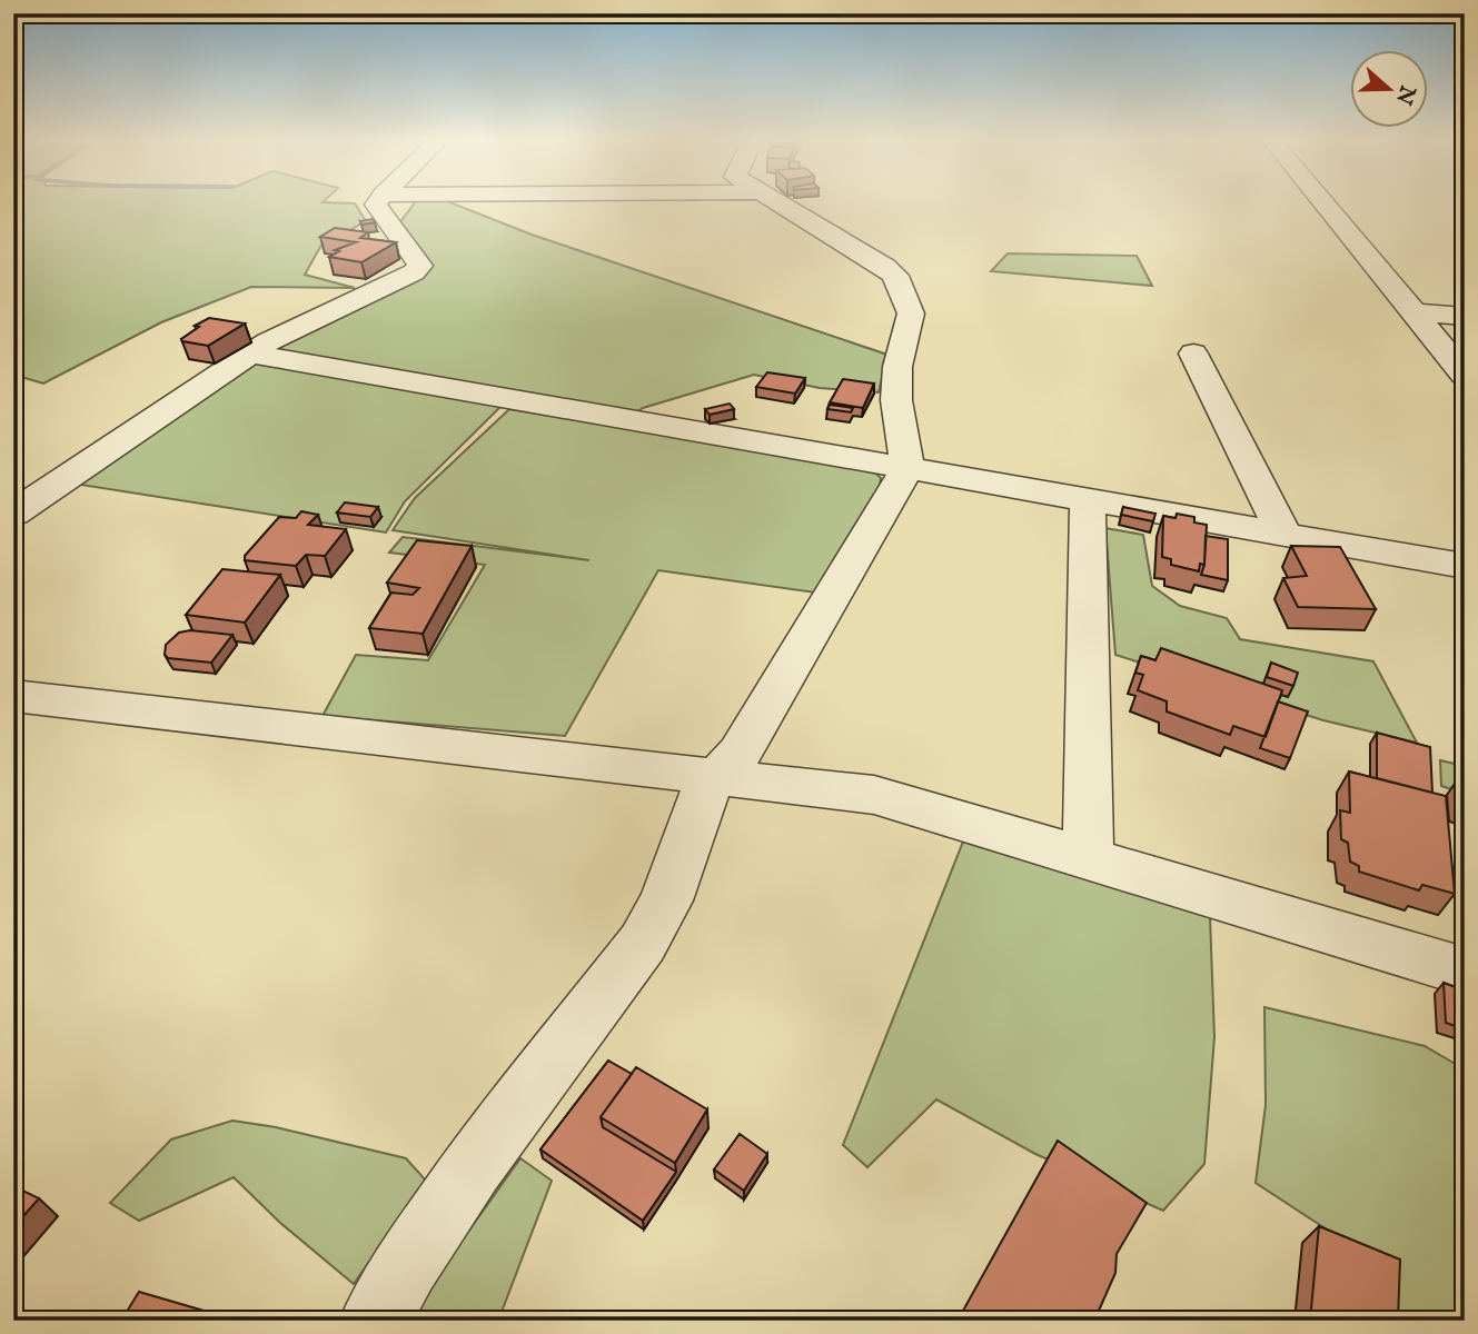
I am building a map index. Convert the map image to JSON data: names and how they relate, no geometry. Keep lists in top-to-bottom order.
{
  "north": "right"
}
